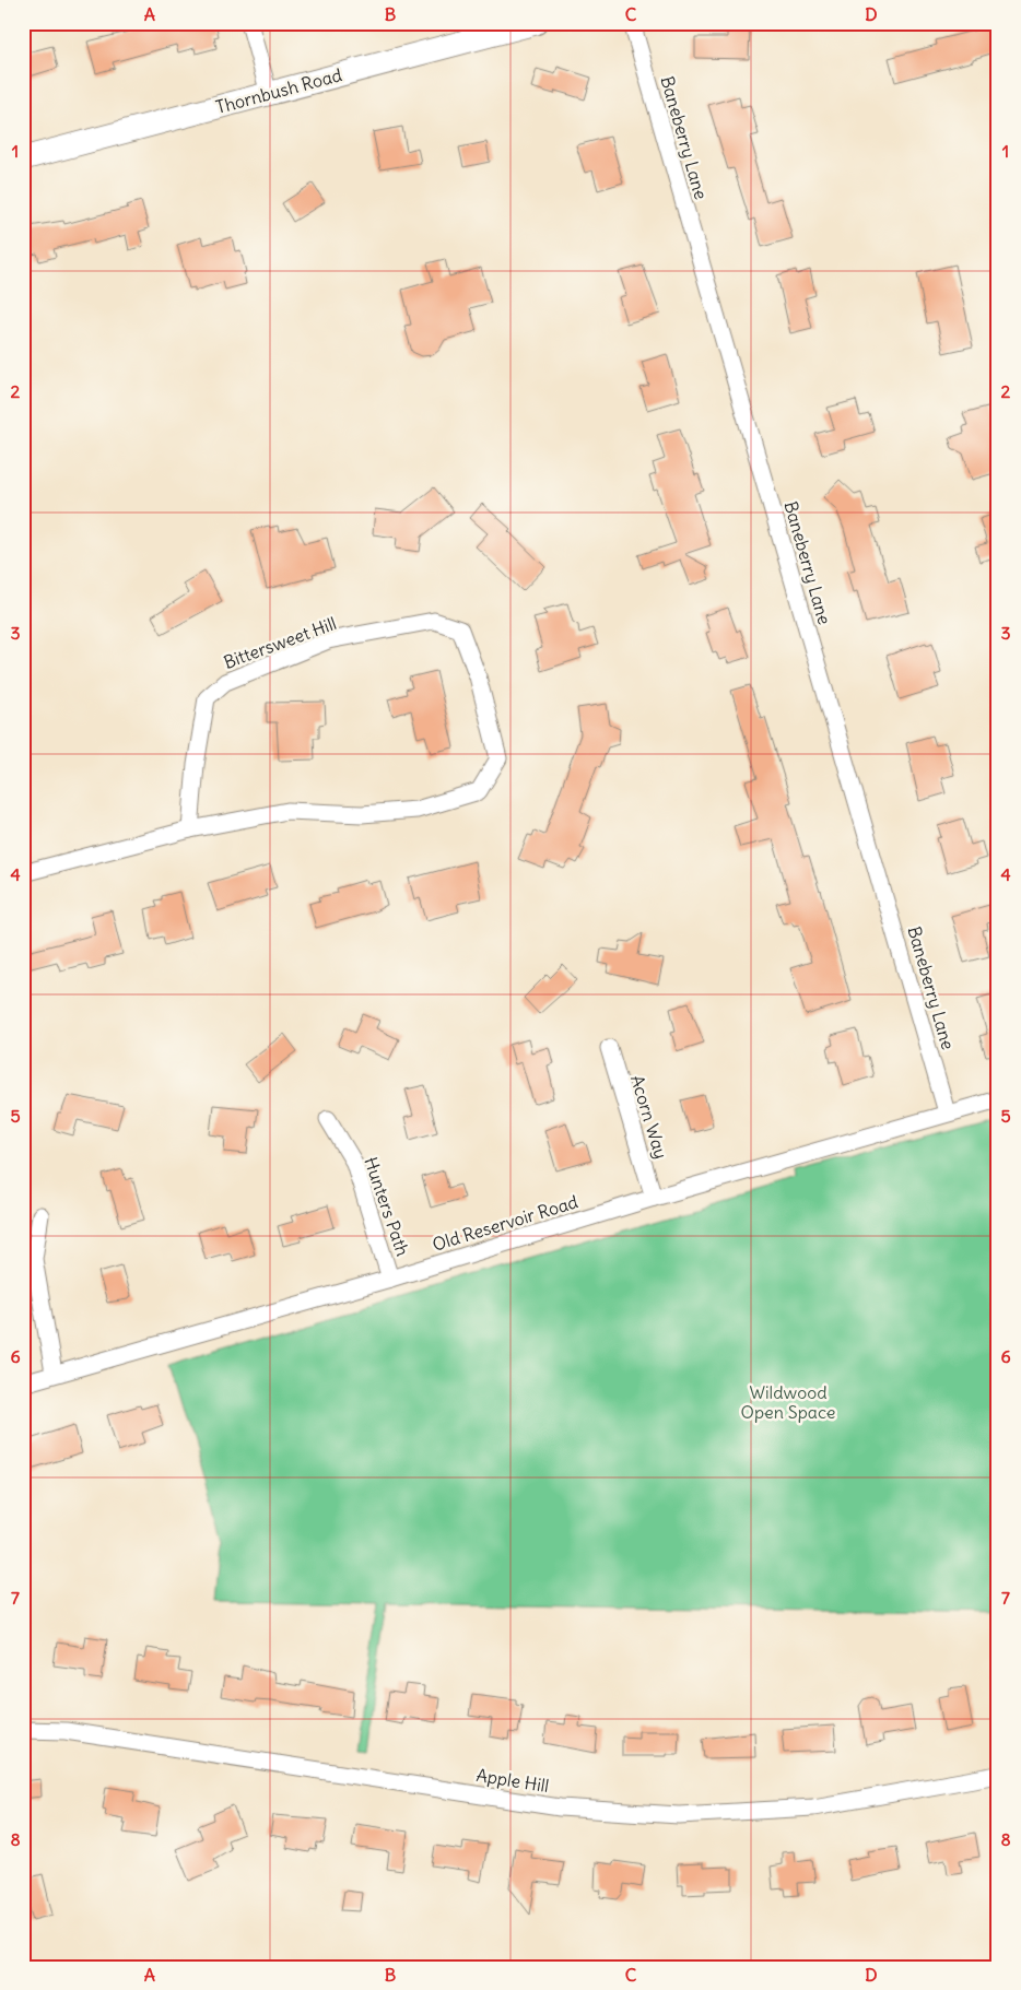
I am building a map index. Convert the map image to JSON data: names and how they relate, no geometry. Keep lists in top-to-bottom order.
{
  "streets": {
    "main road": ["Thornbush Road"],
    "street": [
      "Baneberry Lane",
      "Bittersweet Hill",
      "Acorn Way",
      "Hunters Path",
      "Old Reservoir Road",
      "Apple Hill"
    ]
  },
  "crossings": [
    ["Baneberry Lane", "Old Reservoir Road"],
    ["Acorn Way", "Old Reservoir Road"],
    ["Hunters Path", "Old Reservoir Road"]
  ],
  "parks": ["Wildwood Open Space"],
  "grid": {
    "columns": [
      "A",
      "B",
      "C",
      "D"
    ],
    "rows": [
      "1",
      "2",
      "3",
      "4",
      "5",
      "6",
      "7",
      "8"
    ]
  }
}
